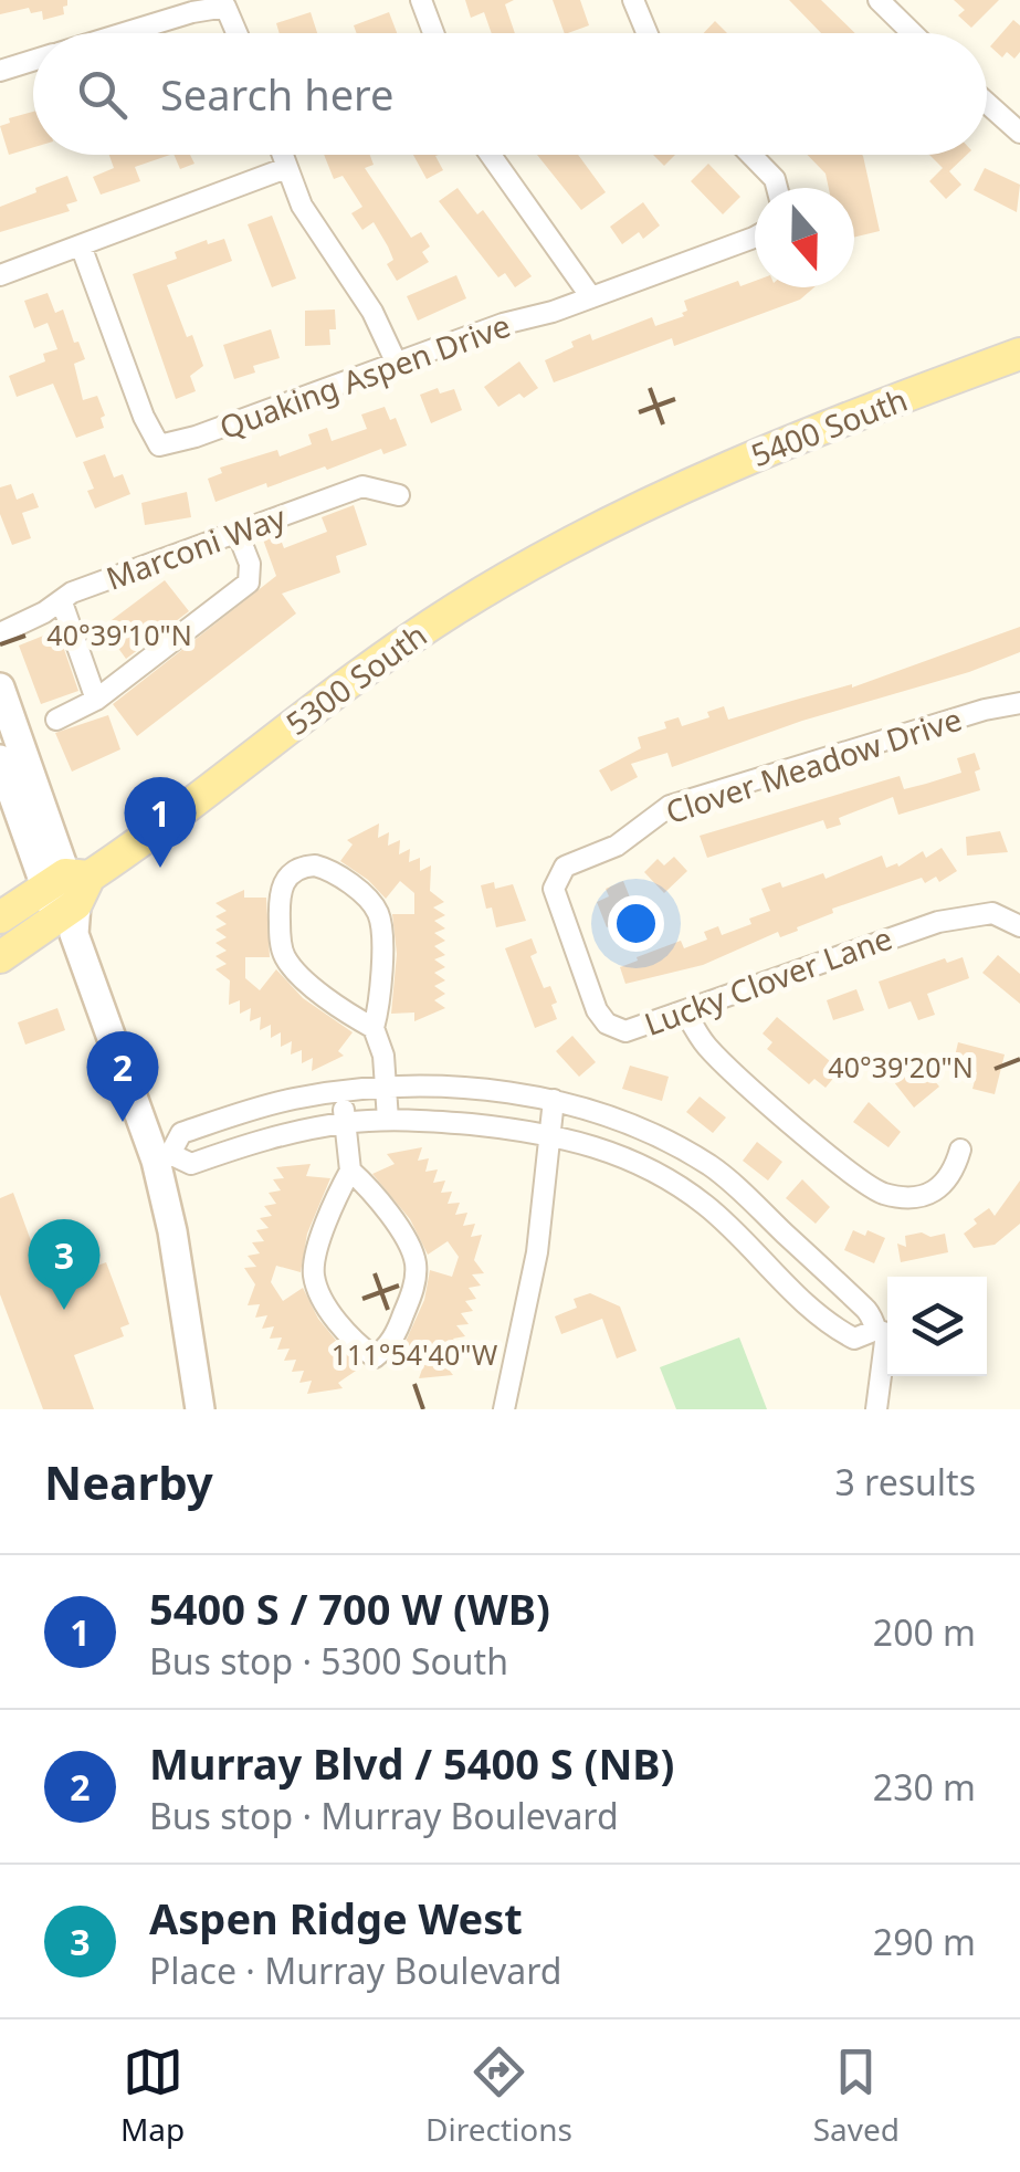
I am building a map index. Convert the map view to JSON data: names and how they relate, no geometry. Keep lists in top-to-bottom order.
{
  "streets": {
    "main road": ["5400 South", "5300 South"],
    "street": [
      "Quaking Aspen Drive",
      "Marconi Way",
      "Clover Meadow Drive",
      "Lucky Clover Lane"
    ]
  },
  "crossings": [
    ["5400 South", "5300 South"],
    ["Clover Meadow Drive", "Lucky Clover Lane"]
  ],
  "north": "bottom",
  "page": {
    "search": "Search here",
    "pins": ["1", "2", "3"],
    "heading": ["Nearby", "3 results"],
    "list": [
      {
        "mark": "1",
        "name": "5400 S / 700 W (WB)",
        "note": "Bus stop · 5300 South",
        "value": "200 m"
      },
      {
        "mark": "2",
        "name": "Murray Blvd / 5400 S (NB)",
        "note": "Bus stop · Murray Boulevard",
        "value": "230 m"
      },
      {
        "mark": "3",
        "name": "Aspen Ridge West",
        "note": "Place · Murray Boulevard",
        "value": "290 m"
      }
    ],
    "nav": ["Map", "Directions", "Saved"]
  },
  "coordinates": ["40°39'10\"N", "40°39'20\"N", "111°54'40\"W"]
}
